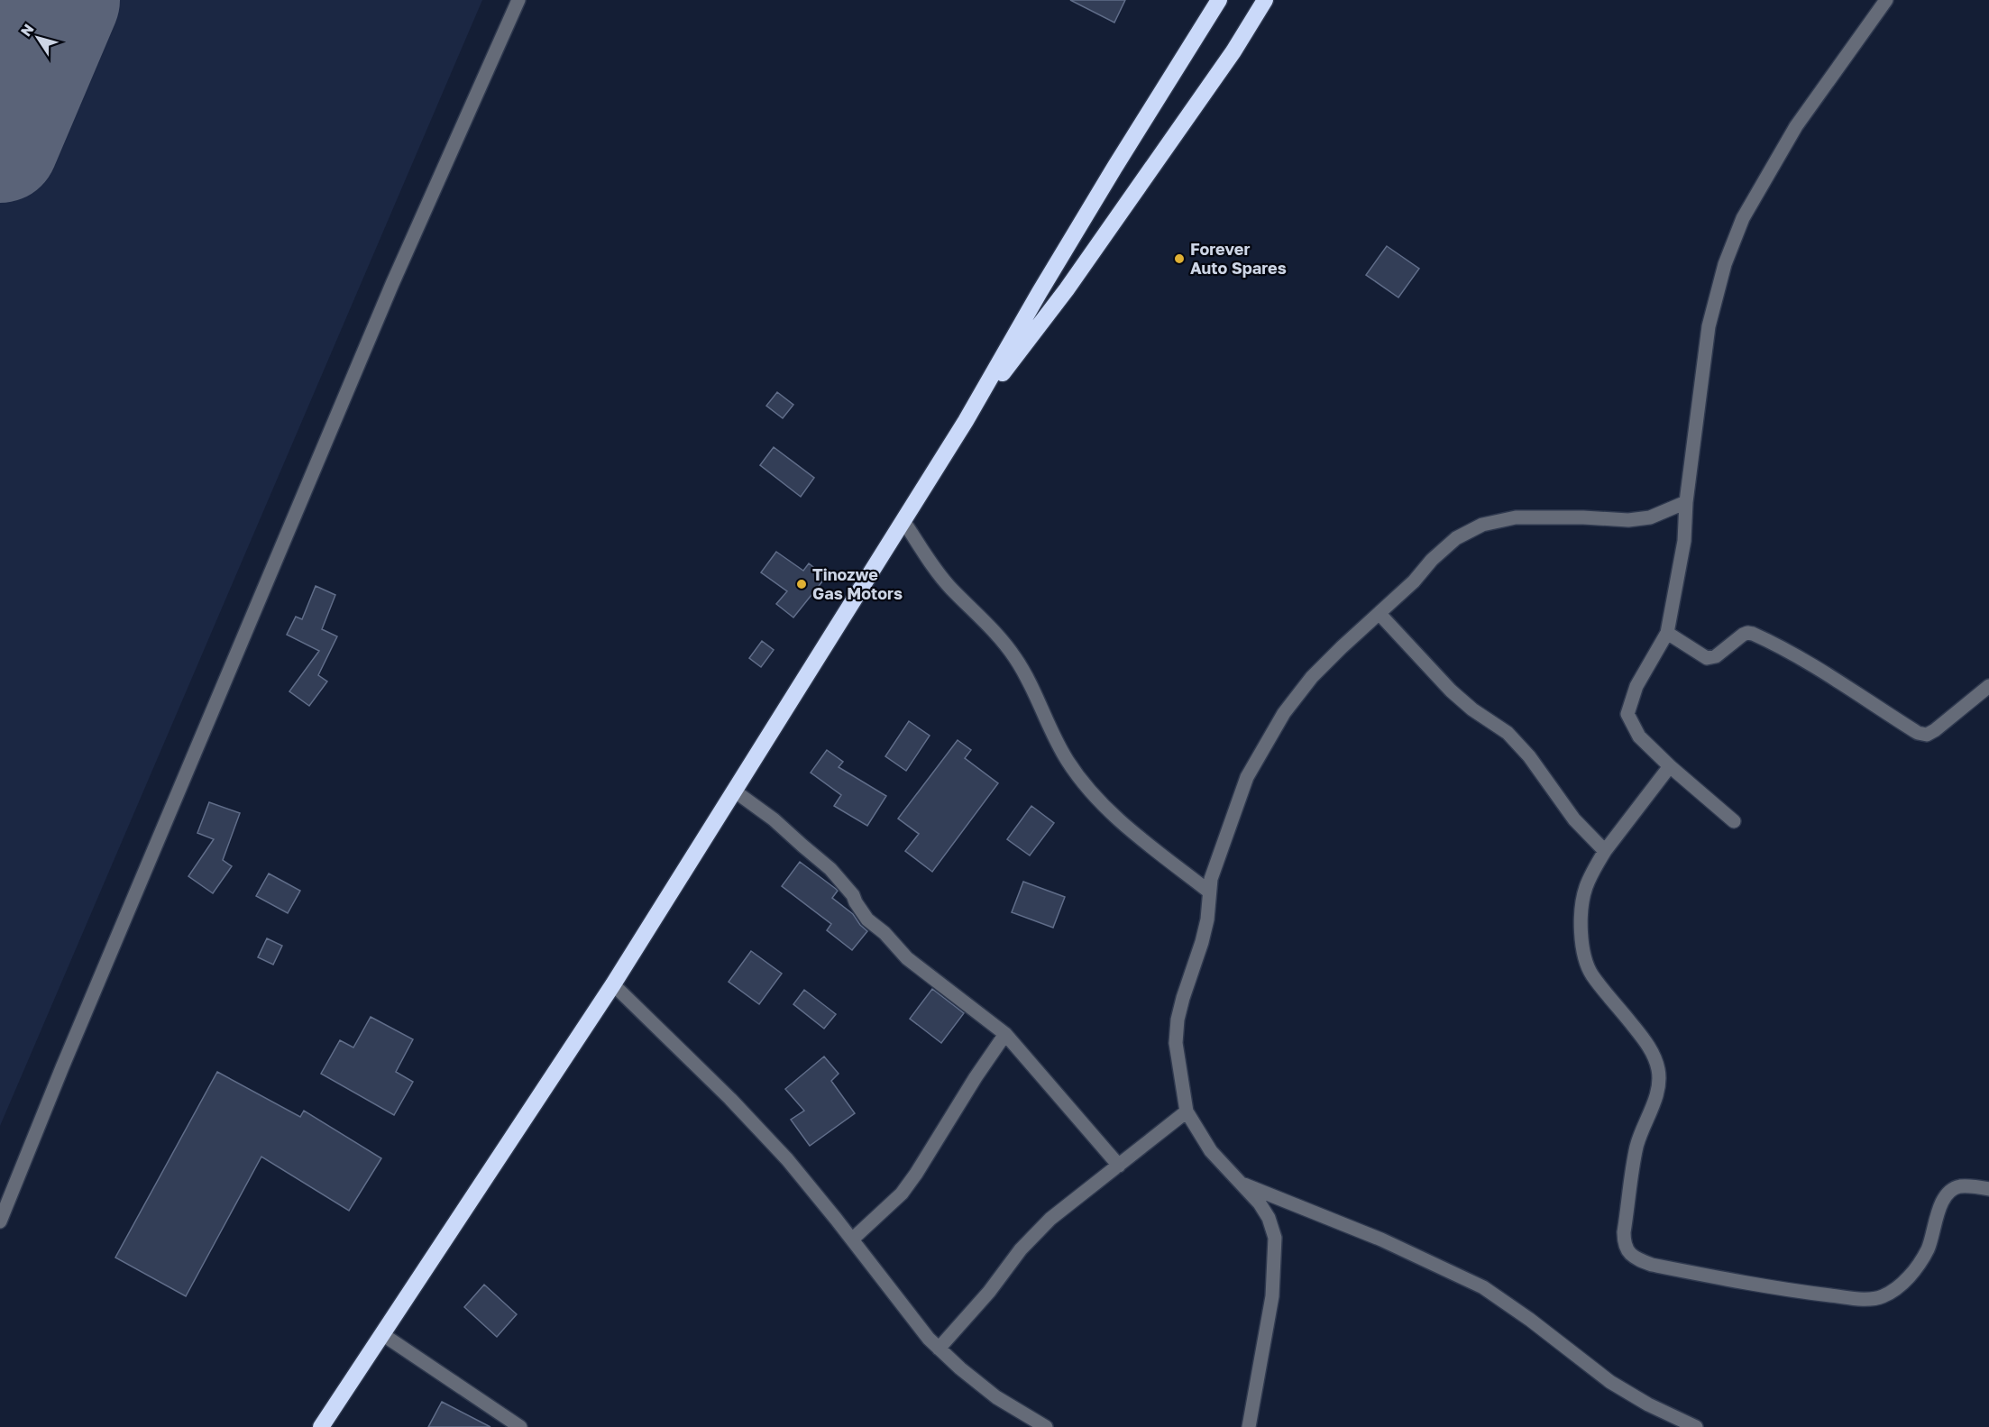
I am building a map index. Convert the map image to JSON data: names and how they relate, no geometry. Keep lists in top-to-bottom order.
{
  "places": ["Forever Auto Spares", "Tinozwe Gas Motors"],
  "north": "top left"
}
